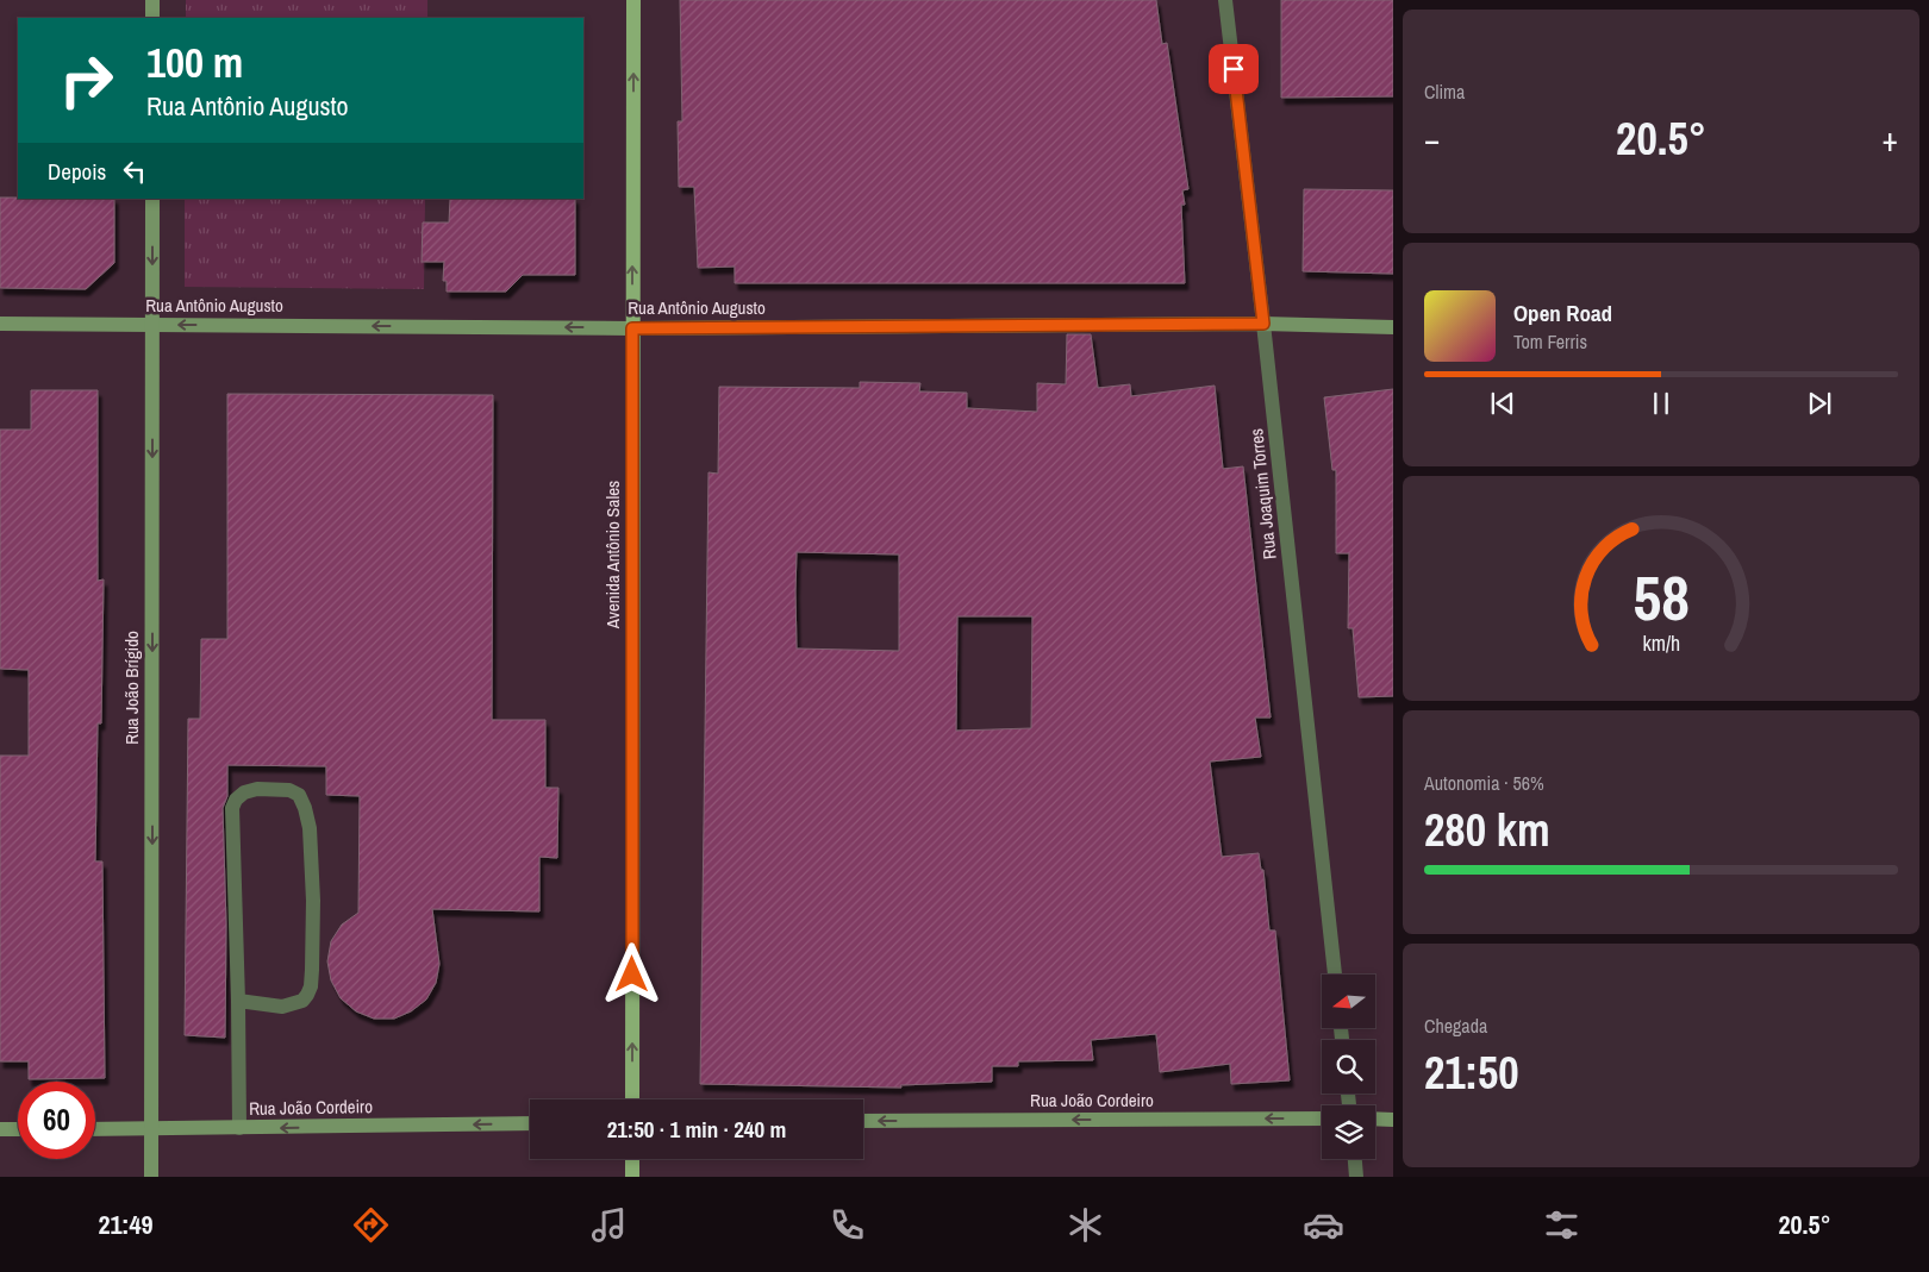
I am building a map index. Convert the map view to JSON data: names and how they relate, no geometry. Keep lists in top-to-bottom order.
{
  "streets": {
    "main road": ["Avenida Antônio Sales"],
    "street": [
      "Rua Antônio Augusto",
      "Rua Joaquim Torres",
      "Rua João Brígido",
      "Rua João Cordeiro"
    ]
  },
  "crossings": [
    ["Rua Antônio Augusto", "Rua Joaquim Torres"],
    ["Rua Antônio Augusto", "Avenida Antônio Sales"],
    ["Rua Antônio Augusto", "Rua João Brígido"],
    ["Rua João Brígido", "Rua João Cordeiro"]
  ],
  "one_way": ["Avenida Antônio Sales", "Rua João Brígido", "Rua João Cordeiro"],
  "north": "left",
  "page": {
    "tile": [
      "Clima",
      ["Autonomia · 56%", "280 km"],
      ["Chegada", "21:50"]
    ],
    "turn": ["100 m", "Rua Antônio Augusto"],
    "heat": ["−", "20.5°", "+"],
    "then": "Depois",
    "song": ["Open Road", "Tom Ferris"],
    "limit": "60",
    "trip": "21:50 · 1 min · 240 m",
    "tabs": ["21:49", "20.5°"],
    "gauge": ["58", "km/h"]
  }
}
